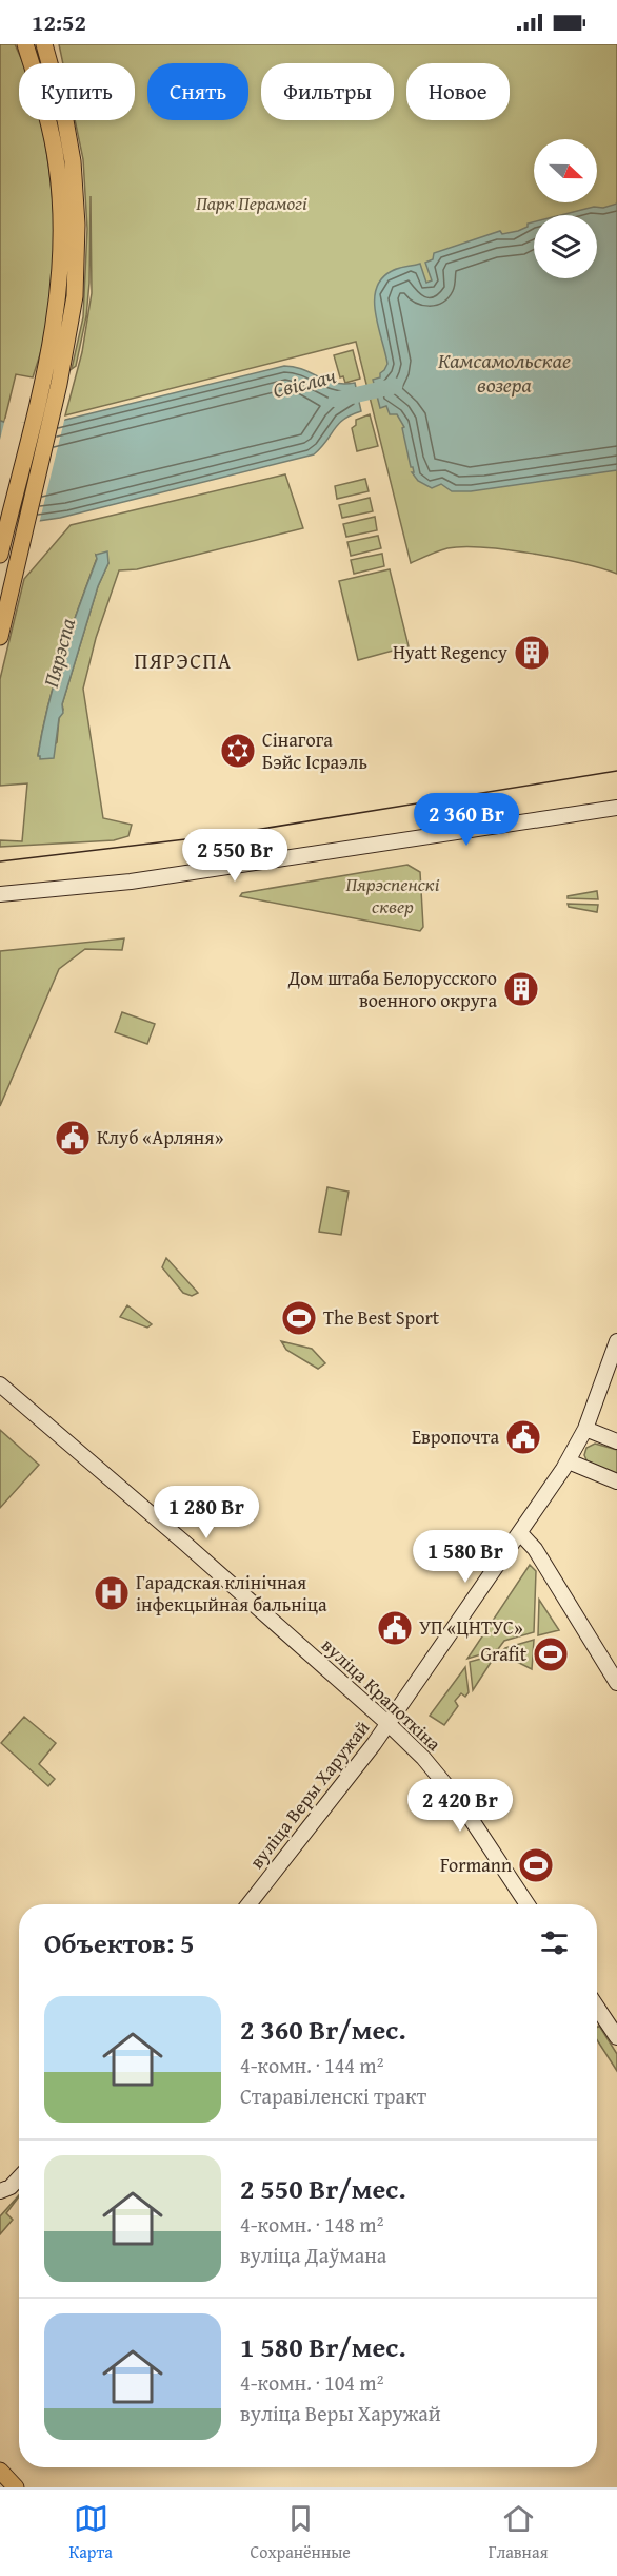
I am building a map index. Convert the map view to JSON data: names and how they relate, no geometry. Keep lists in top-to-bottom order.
{
  "streets": {
    "main road": ["вуліца Крапоткіна", "вуліца Веры Харужай"]
  },
  "crossings": [
    ["вуліца Крапоткіна", "вуліца Веры Харужай"]
  ],
  "districts": ["ПЯРЭСПА"],
  "water": ["Камсамольскае возера", "Свіслач", "Пярэспа"],
  "parks": ["Парк Перамогі", "Пярэспенскі сквер"],
  "places": {
    "building": ["Hyatt Regency", "Дом штаба Белорусского военного округа"],
    "synagogue": ["Сінагога Бэйс Ісраэль"],
    "public building": ["Клуб «Арляня»", "Европочта", "УП «ЦНТУС»"],
    "sports": ["The Best Sport", "Grafit", "Formann"],
    "hospital": ["Гарадская клінічная інфекцыйная бальніца"]
  },
  "north": "right",
  "page": {
    "status": "12:52",
    "chip": [
      "Купить",
      "Снять",
      "Фильтры",
      "Новое"
    ],
    "price": [
      "2 360 Br",
      "2 550 Br",
      "1 280 Br",
      "1 580 Br",
      "2 420 Br"
    ],
    "heading": "Объектов: 5",
    "list": [
      {
        "name": "2 360 Br/мес.",
        "note": "4-комн. · 144 m² · Старавіленскі тракт"
      },
      {
        "name": "2 550 Br/мес.",
        "note": "4-комн. · 148 m² · вуліца Даўмана"
      },
      {
        "name": "1 580 Br/мес.",
        "note": "4-комн. · 104 m² · вуліца Веры Харужай"
      }
    ],
    "tabs": ["Карта", "Сохранённые", "Главная"]
  }
}
